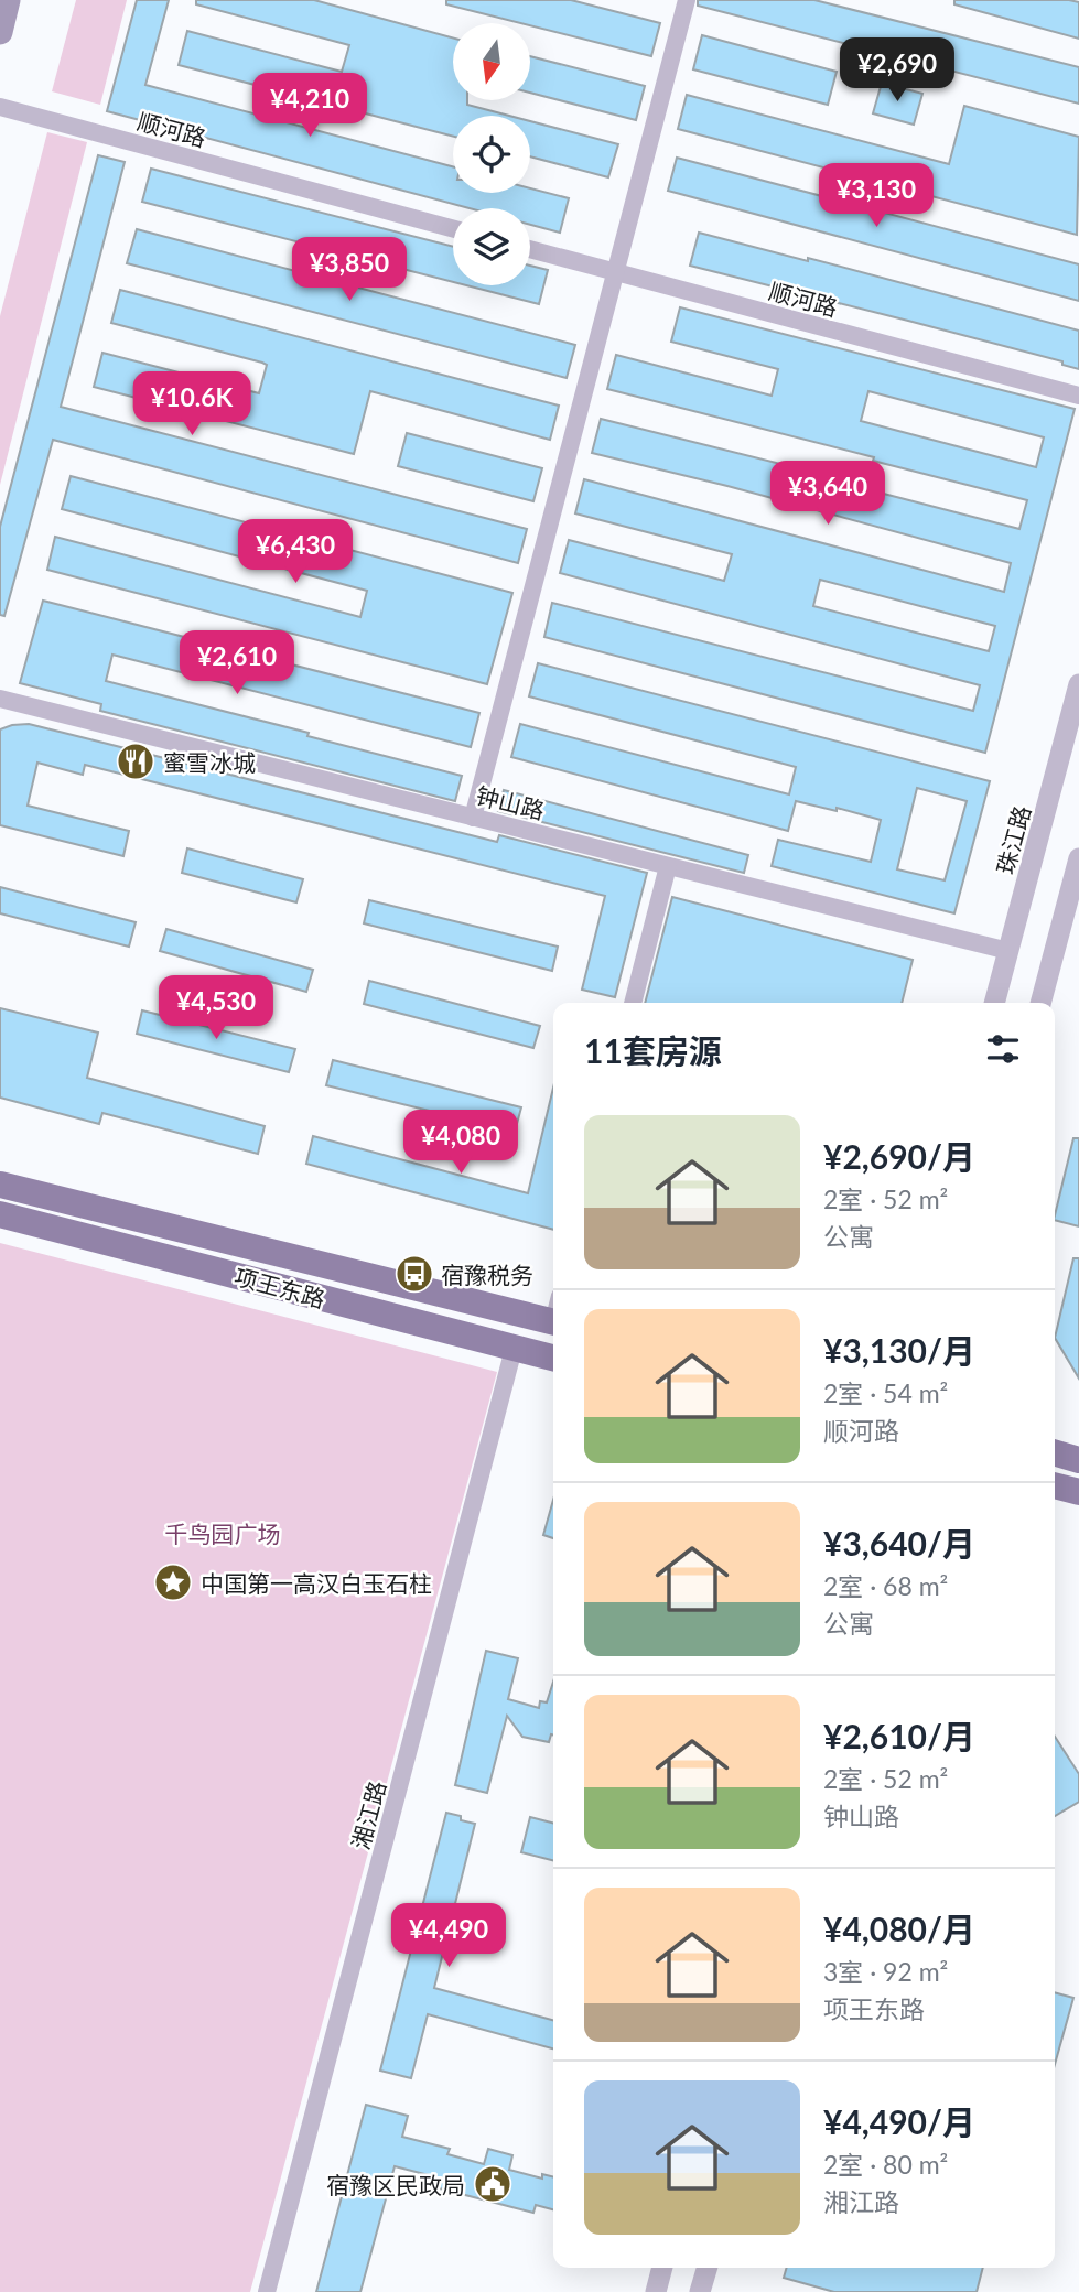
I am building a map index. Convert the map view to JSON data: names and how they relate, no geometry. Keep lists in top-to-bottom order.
{
  "streets": {
    "main road": ["项王东路"],
    "street": [
      "顺河路",
      "钟山路",
      "珠江路",
      "湘江路"
    ]
  },
  "crossings": [
    ["钟山路", "珠江路"],
    ["项王东路", "湘江路"]
  ],
  "parks": ["千鸟园广场"],
  "places": {
    "restaurant": ["蜜雪冰城"],
    "bus stop": ["宿豫税务"],
    "place": ["中国第一高汉白玉石柱"],
    "public building": ["宿豫区民政局"]
  },
  "north": "bottom",
  "page": {
    "price": [
      "¥2,690",
      "¥4,210",
      "¥3,130",
      "¥3,850",
      "¥10.6K",
      "¥3,640",
      "¥6,430",
      "¥2,610",
      "¥4,530",
      "¥4,080",
      "¥4,490"
    ],
    "heading": "11套房源",
    "list": [
      {
        "name": "¥2,690/月",
        "note": "2室 · 52 m² · 公寓"
      },
      {
        "name": "¥3,130/月",
        "note": "2室 · 54 m² · 顺河路"
      },
      {
        "name": "¥3,640/月",
        "note": "2室 · 68 m² · 公寓"
      },
      {
        "name": "¥2,610/月",
        "note": "2室 · 52 m² · 钟山路"
      },
      {
        "name": "¥4,080/月",
        "note": "3室 · 92 m² · 项王东路"
      },
      {
        "name": "¥4,490/月",
        "note": "2室 · 80 m² · 湘江路"
      }
    ]
  }
}
